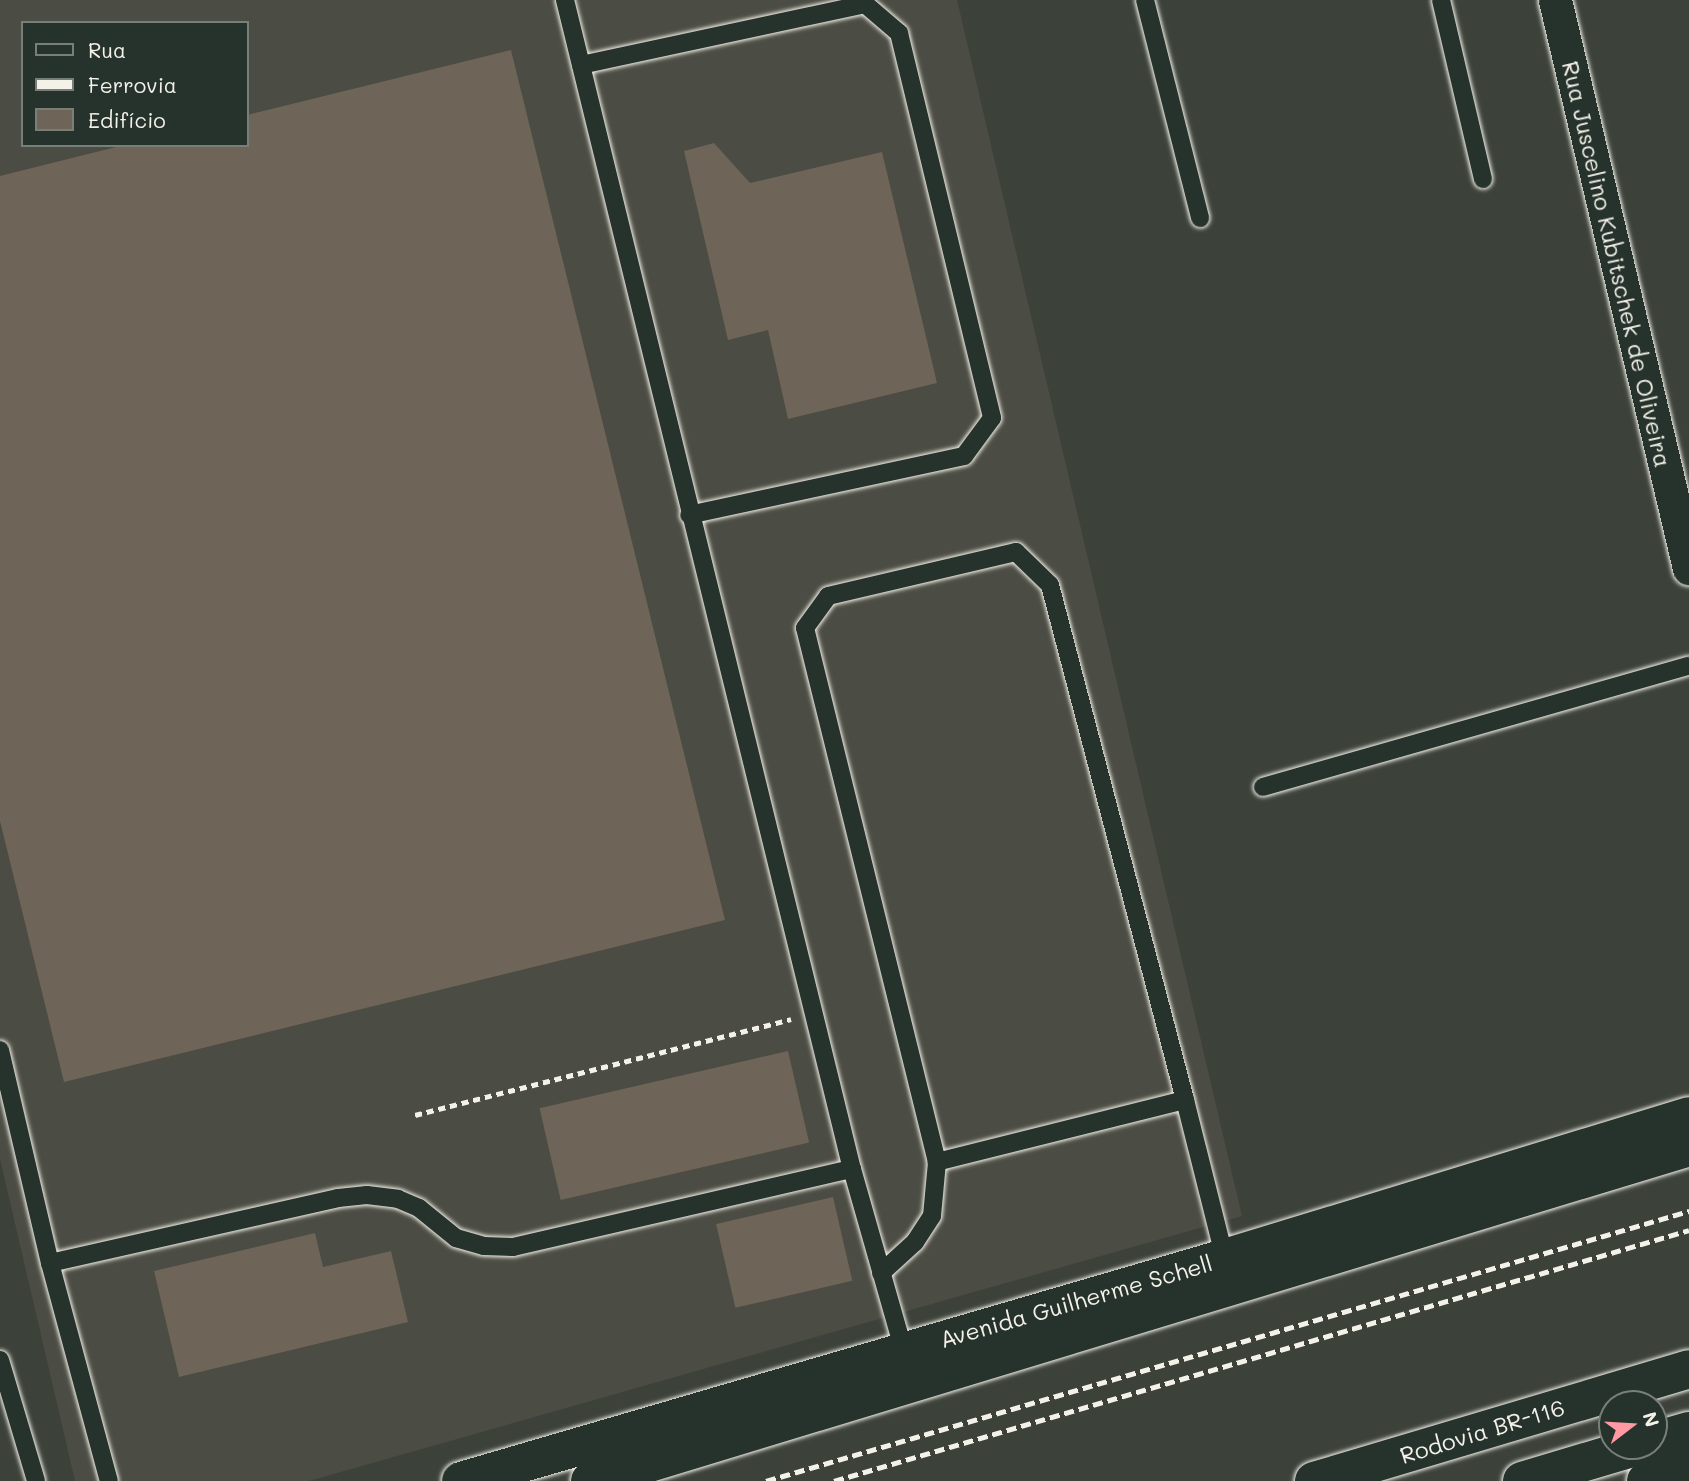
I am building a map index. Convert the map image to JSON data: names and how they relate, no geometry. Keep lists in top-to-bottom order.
{
  "streets": {
    "main road": ["Avenida Guilherme Schell", "Rodovia BR-116"],
    "street": ["Rua Juscelino Kubitschek de Oliveira"]
  },
  "legend": ["Rua", "Ferrovia", "Edifício"],
  "north": "right"
}
